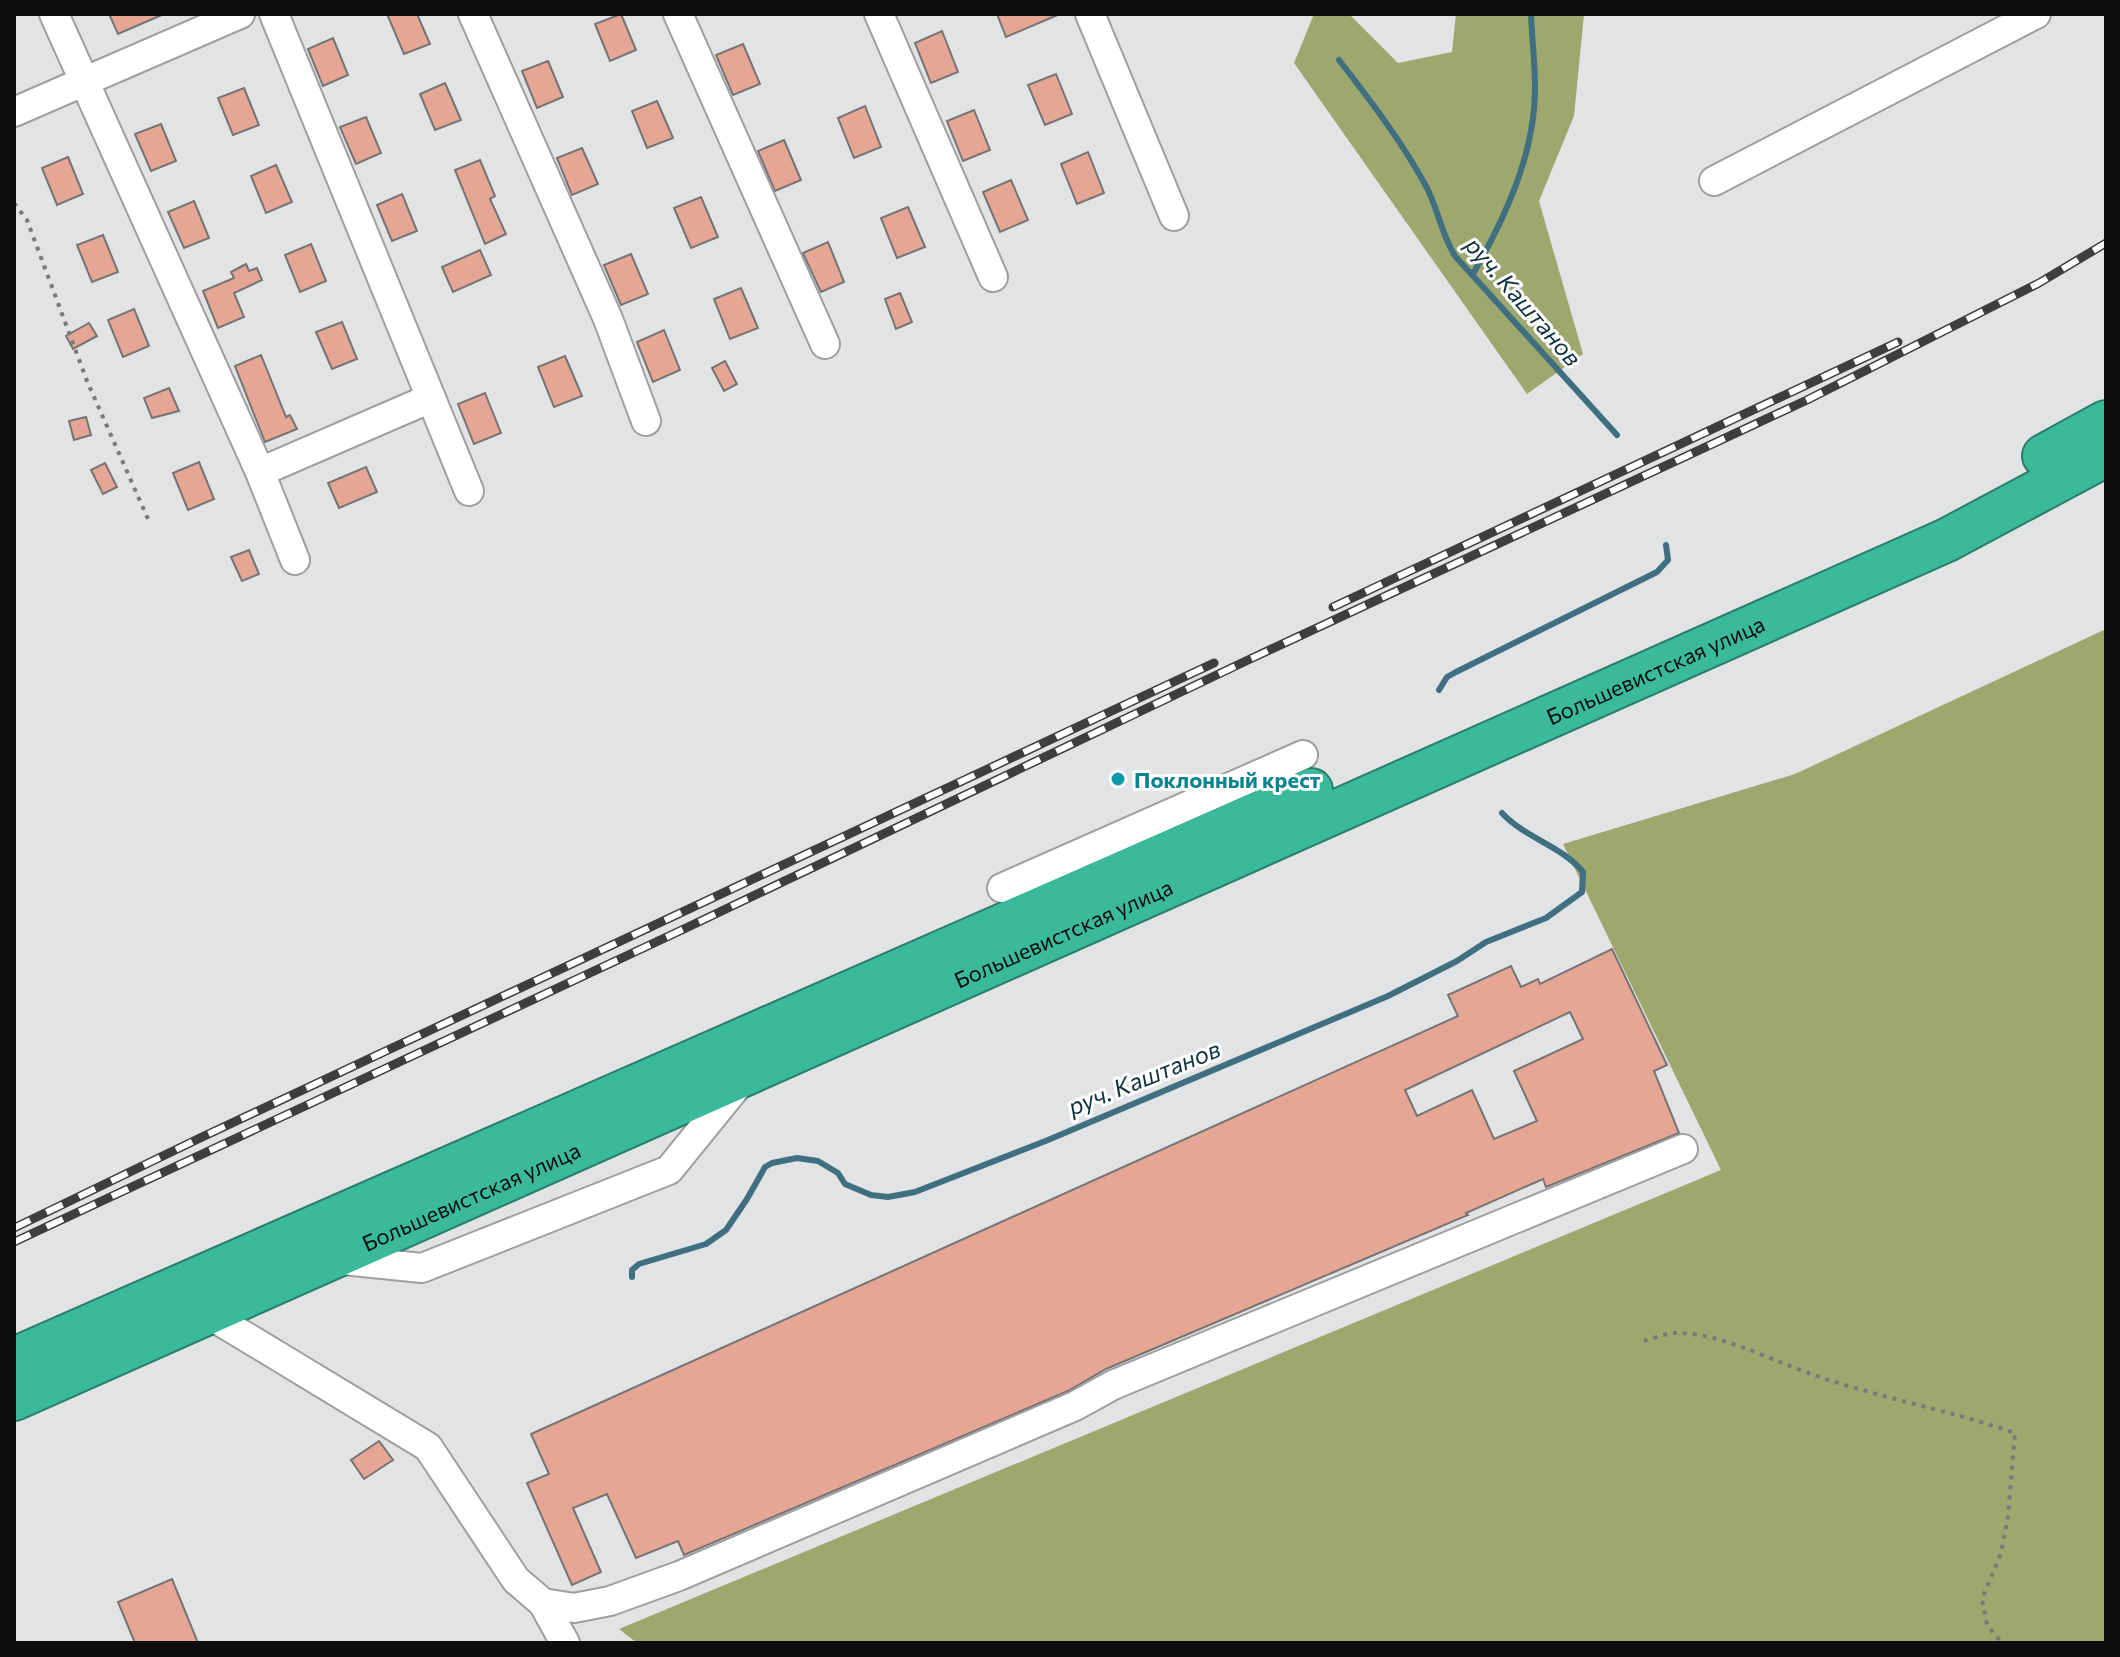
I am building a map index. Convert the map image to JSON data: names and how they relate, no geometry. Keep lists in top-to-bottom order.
{
  "streets": {
    "highway": ["Большевистская улица"]
  },
  "water": ["руч. Каштанов"],
  "places": ["Поклонный крест"]
}
